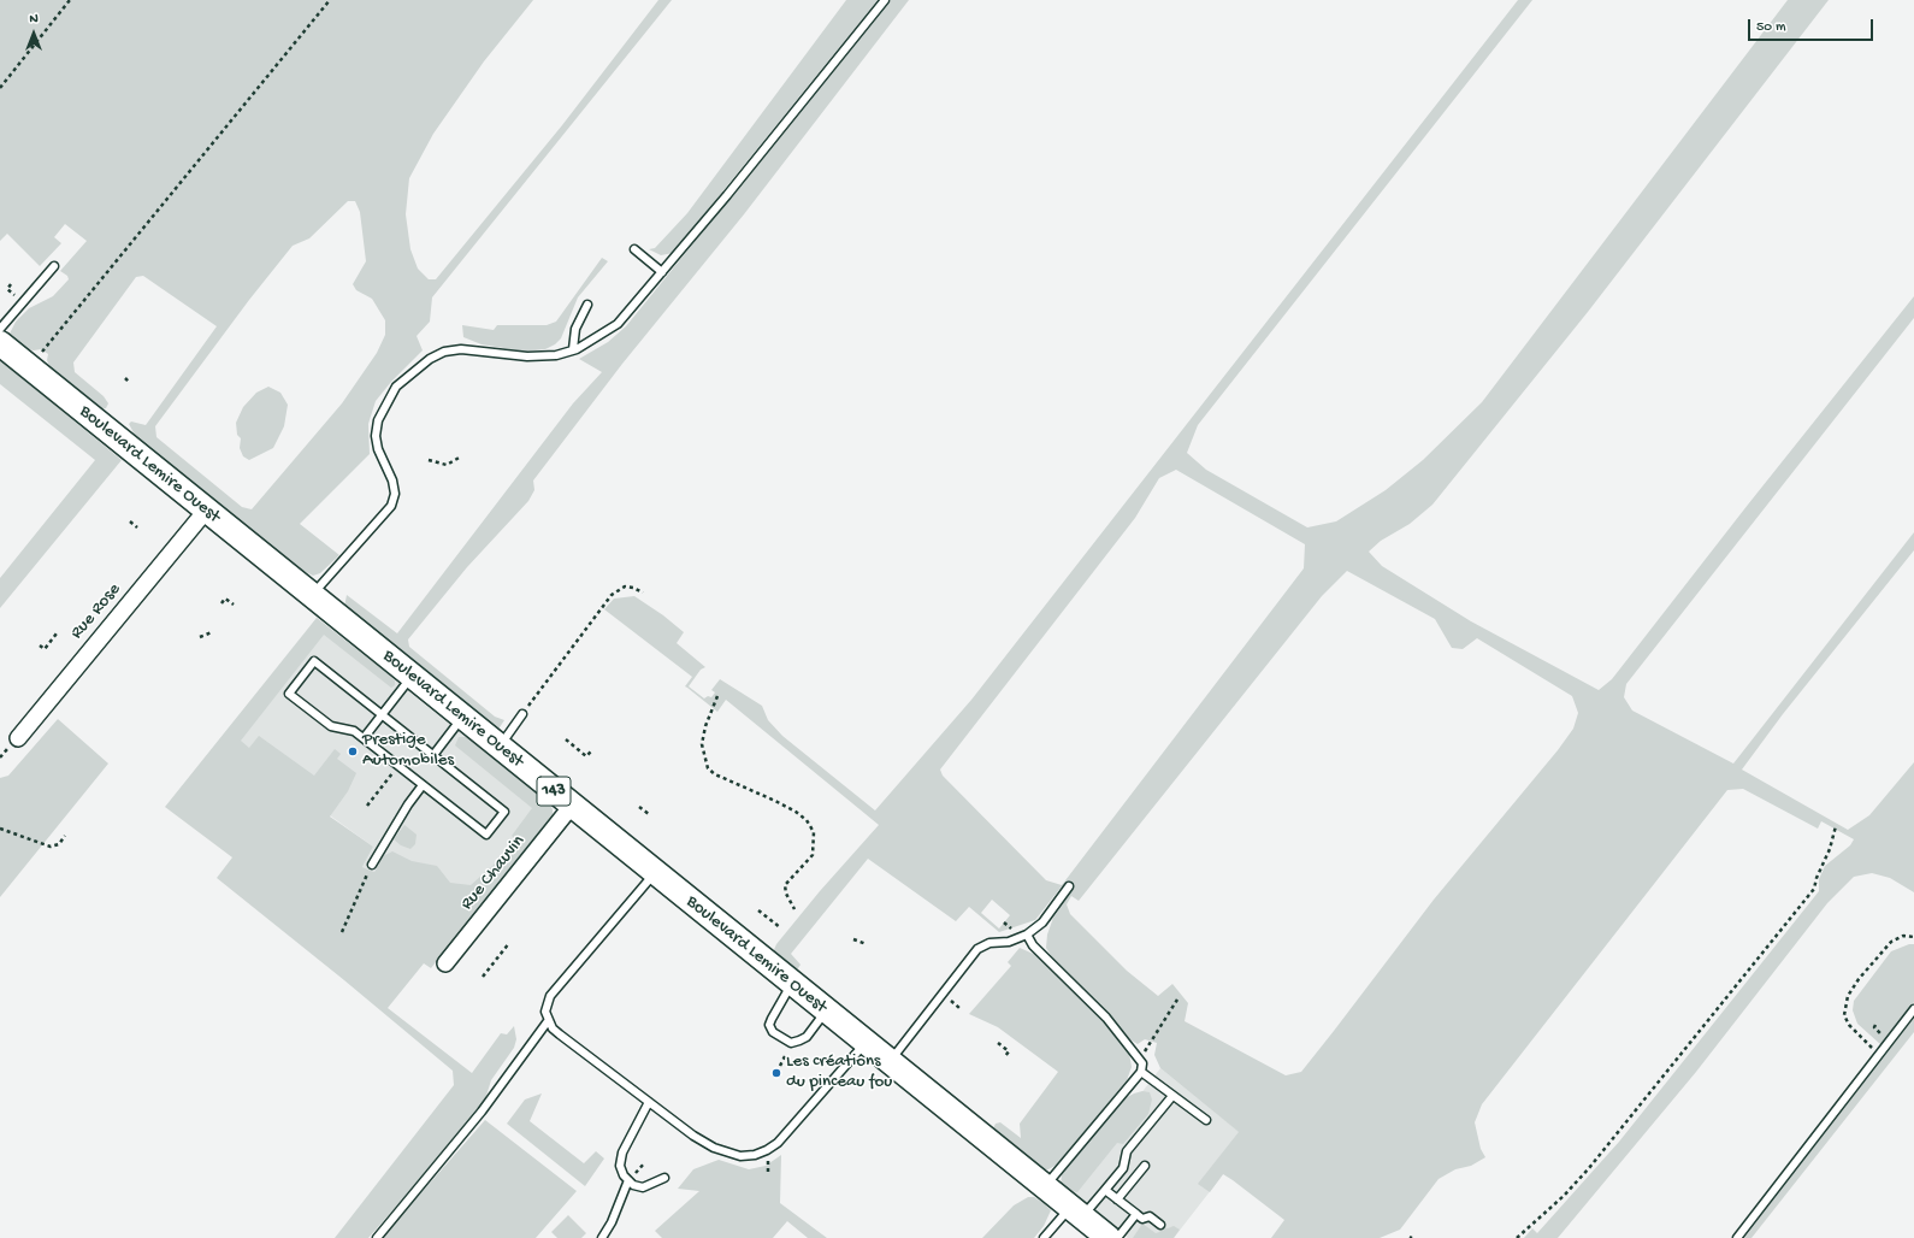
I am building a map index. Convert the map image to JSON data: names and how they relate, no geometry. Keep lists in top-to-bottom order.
{
  "streets": {
    "main road": ["Boulevard Lemire Ouest", "143"],
    "street": ["Rue Rose", "Rue Chauvin"]
  },
  "crossings": [
    ["Boulevard Lemire Ouest", "Rue Rose"],
    ["Boulevard Lemire Ouest", "Rue Chauvin"]
  ],
  "places": ["Prestige Automobiles", "Les créations du pinceau fou"],
  "scale_bar": "50 m",
  "north": "top"
}
